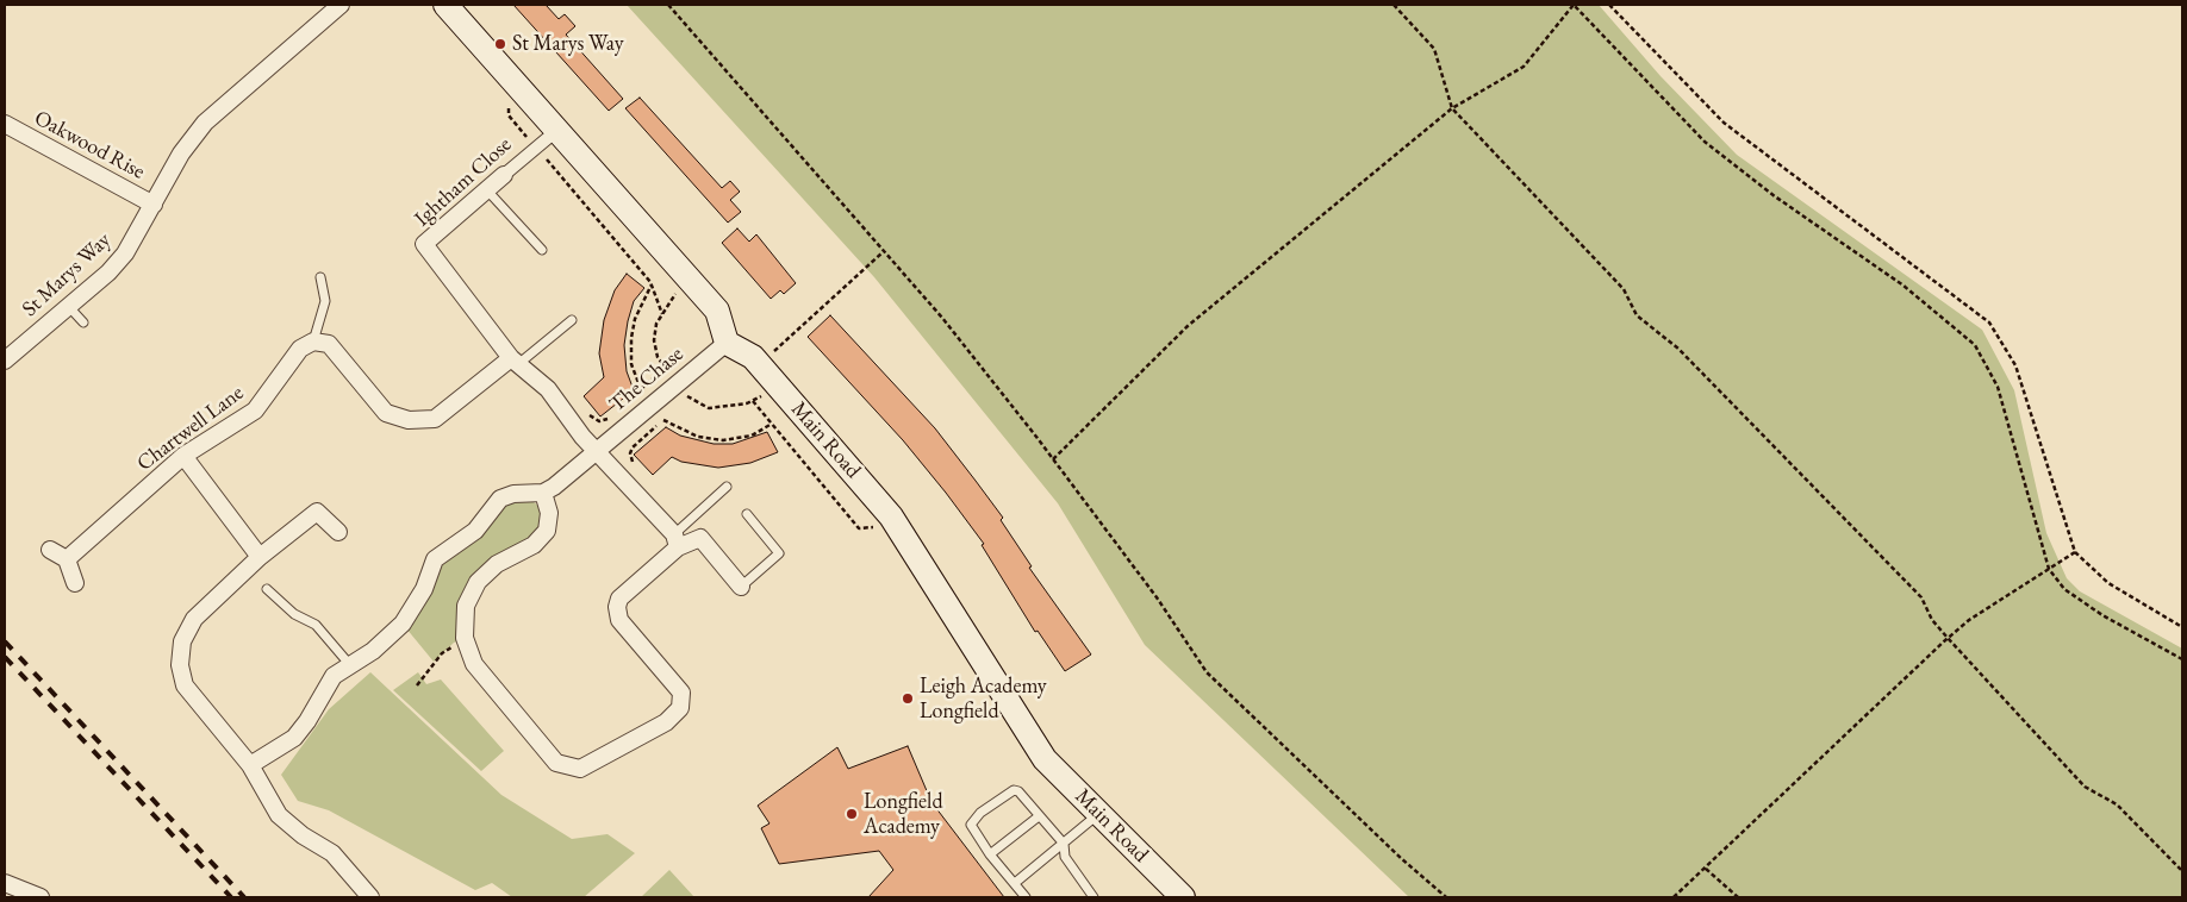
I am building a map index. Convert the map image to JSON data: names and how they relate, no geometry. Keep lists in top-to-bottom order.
{
  "streets": {
    "main road": ["Main Road"],
    "street": [
      "Oakwood Rise",
      "Ightham Close",
      "St Marys Way",
      "The Chase",
      "Chartwell Lane"
    ]
  },
  "crossings": [
    ["Oakwood Rise", "St Marys Way"],
    ["The Chase", "Main Road"]
  ],
  "places": ["St Marys Way", "Leigh Academy Longfield", "Longfield Academy"]
}
